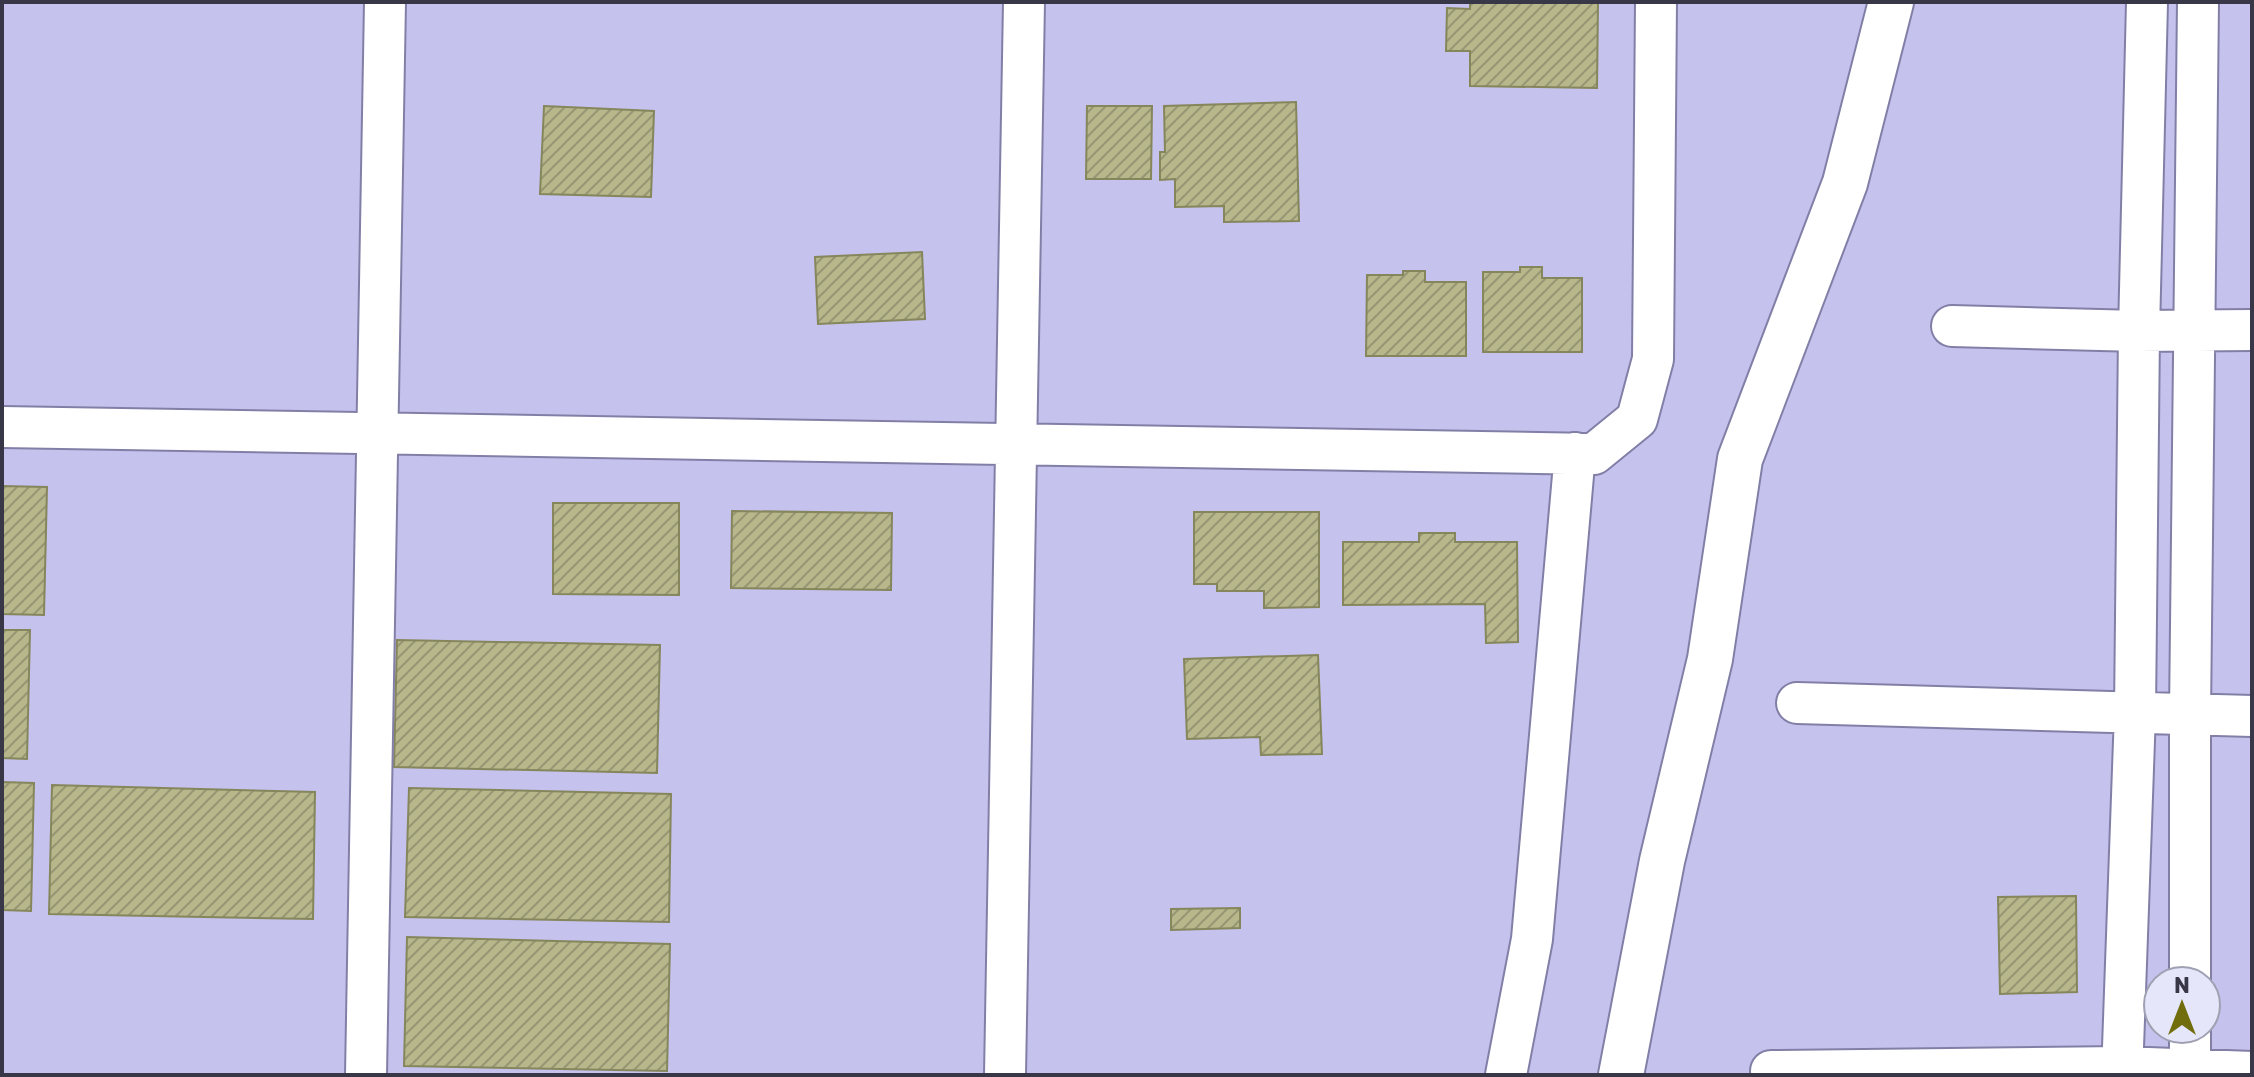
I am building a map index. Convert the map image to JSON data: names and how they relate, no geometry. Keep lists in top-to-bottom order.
{
  "north": "top"
}
